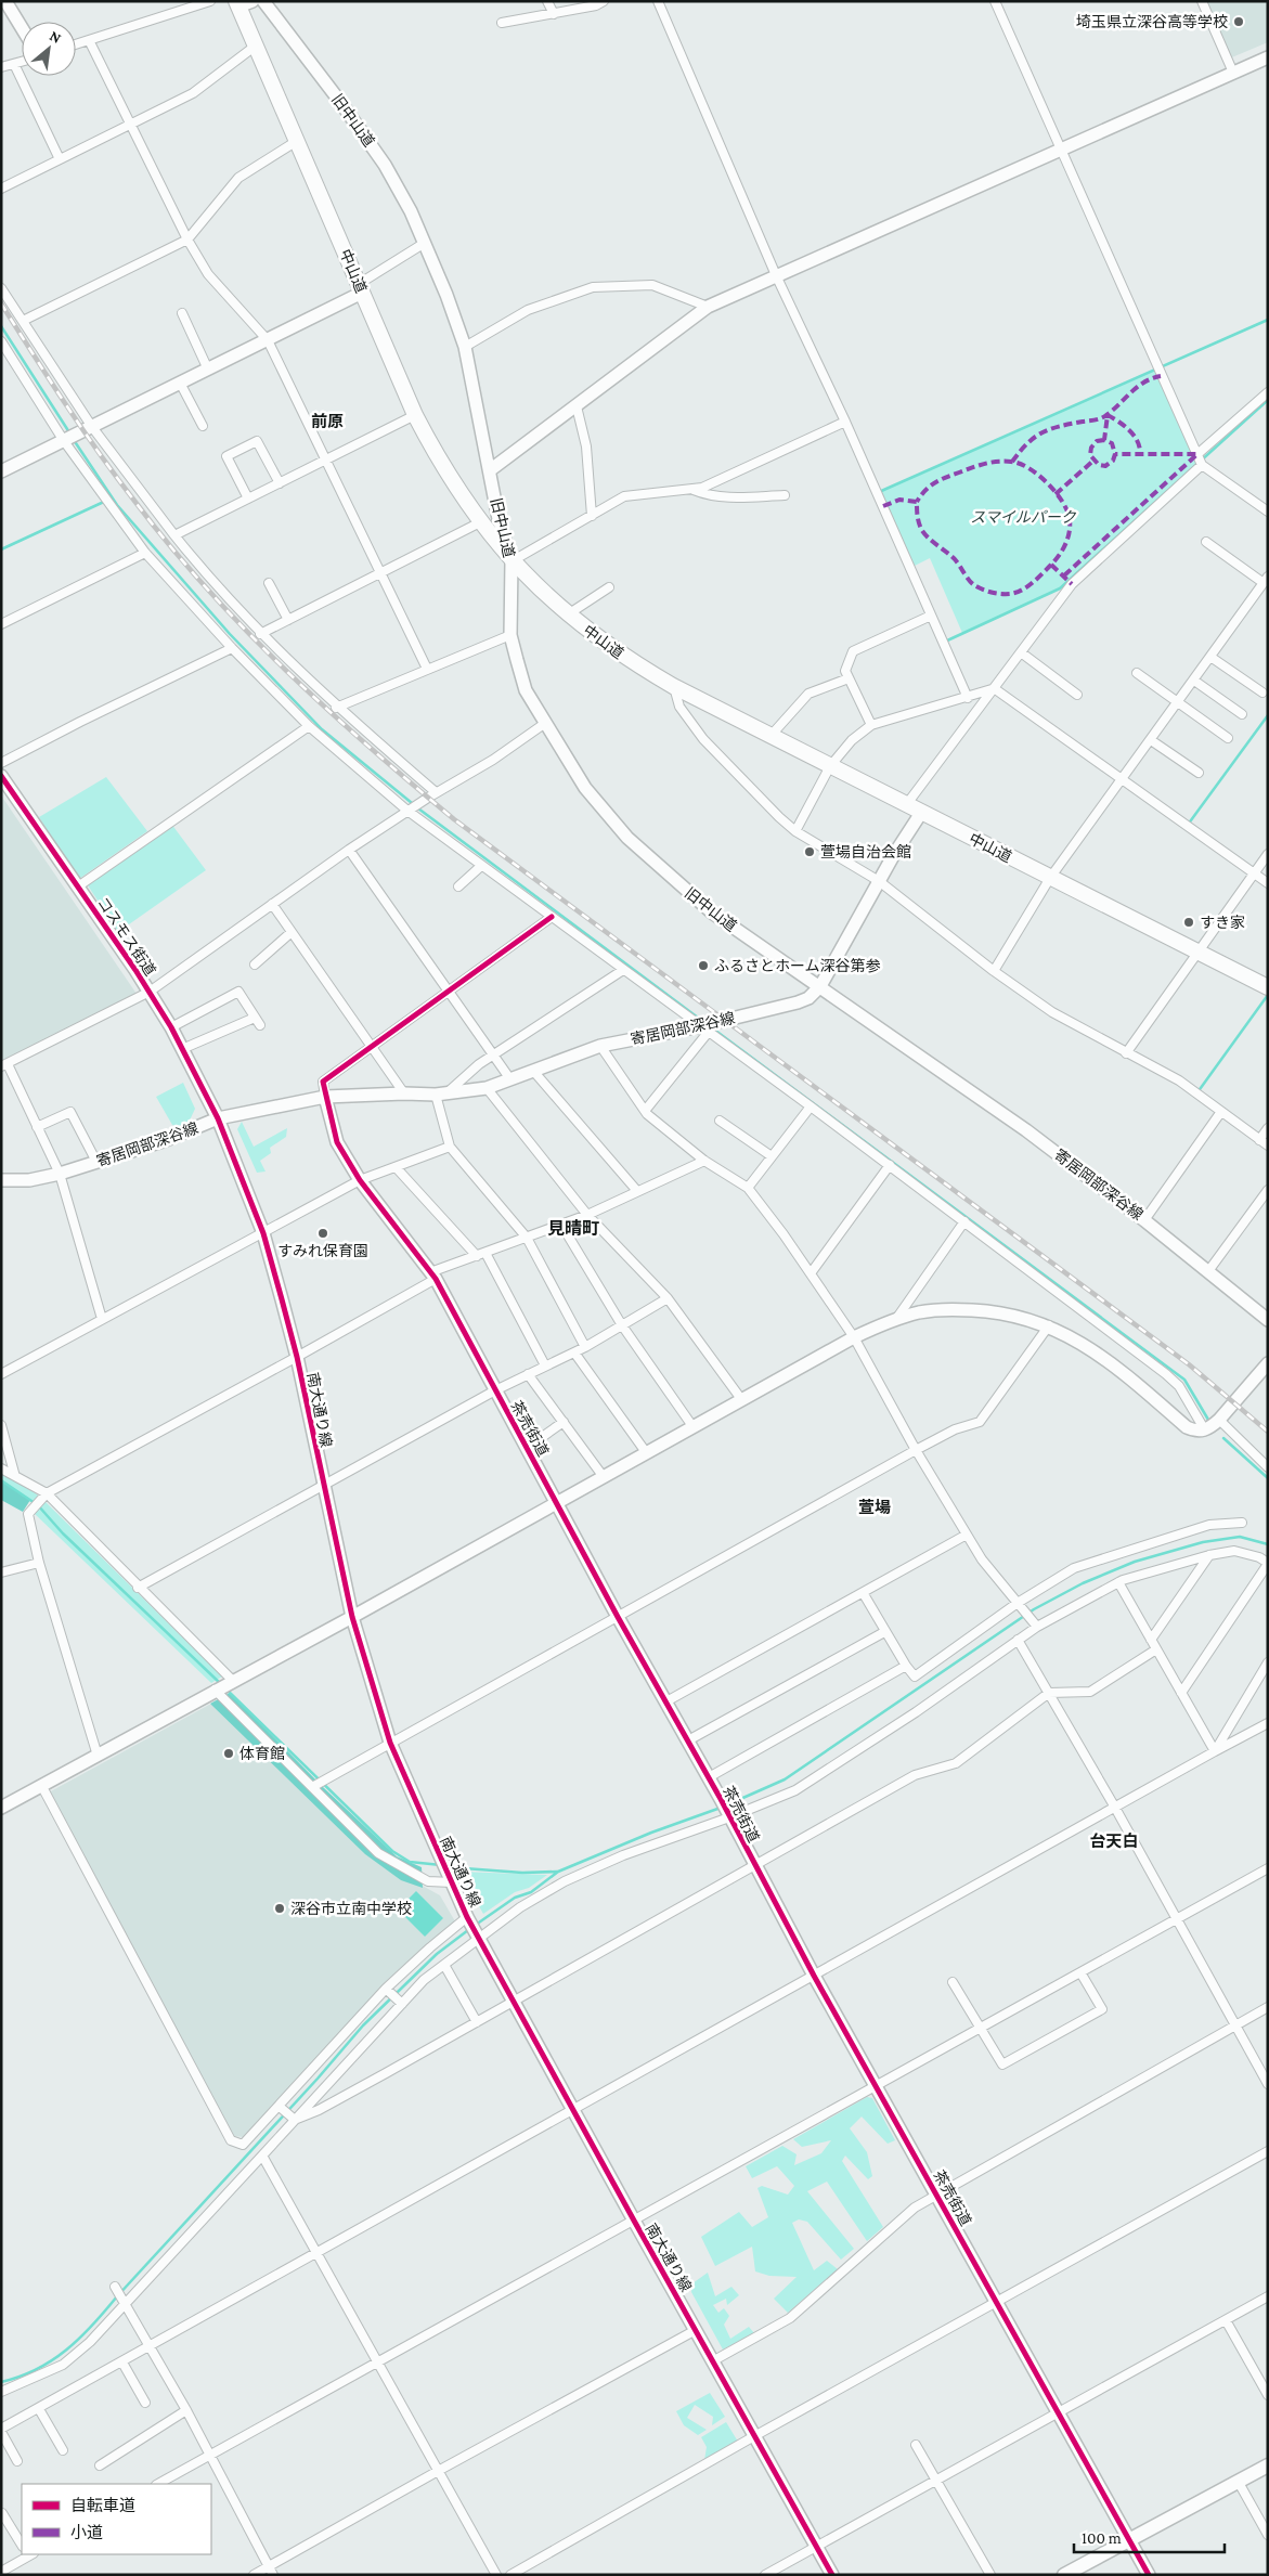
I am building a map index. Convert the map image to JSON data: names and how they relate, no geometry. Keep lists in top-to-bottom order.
{
  "streets": {
    "highway": ["中山道"],
    "street": [
      "旧中山道",
      "コスモス街道",
      "寄居岡部深谷線",
      "南大通り線",
      "茶売街道"
    ]
  },
  "crossings": [
    ["旧中山道", "中山道"],
    ["旧中山道", "寄居岡部深谷線"],
    ["コスモス街道", "寄居岡部深谷線"],
    ["コスモス街道", "南大通り線"],
    ["寄居岡部深谷線", "南大通り線"],
    ["寄居岡部深谷線", "茶売街道"]
  ],
  "districts": [
    "前原",
    "見晴町",
    "萱場",
    "台天白"
  ],
  "parks": ["スマイルパーク"],
  "places": [
    "埼玉県立深谷高等学校",
    "萱場自治会館",
    "すき家",
    "ふるさとホーム深谷第参",
    "すみれ保育園",
    "体育館",
    "深谷市立南中学校"
  ],
  "legend": ["自転車道", "小道"],
  "scale_bar": "100 m",
  "north": "top right"
}
